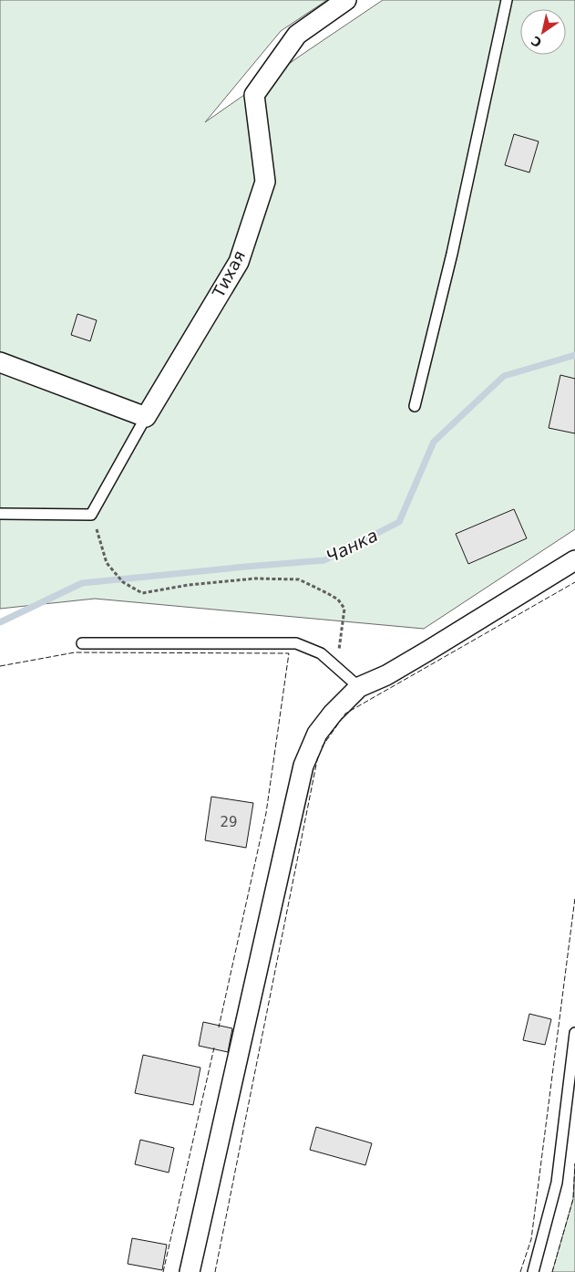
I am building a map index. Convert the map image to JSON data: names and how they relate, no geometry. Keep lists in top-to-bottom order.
{
  "streets": {
    "street": ["Тихая"]
  },
  "water": ["Чанка"],
  "house_numbers": ["29"],
  "north": "bottom left"
}
